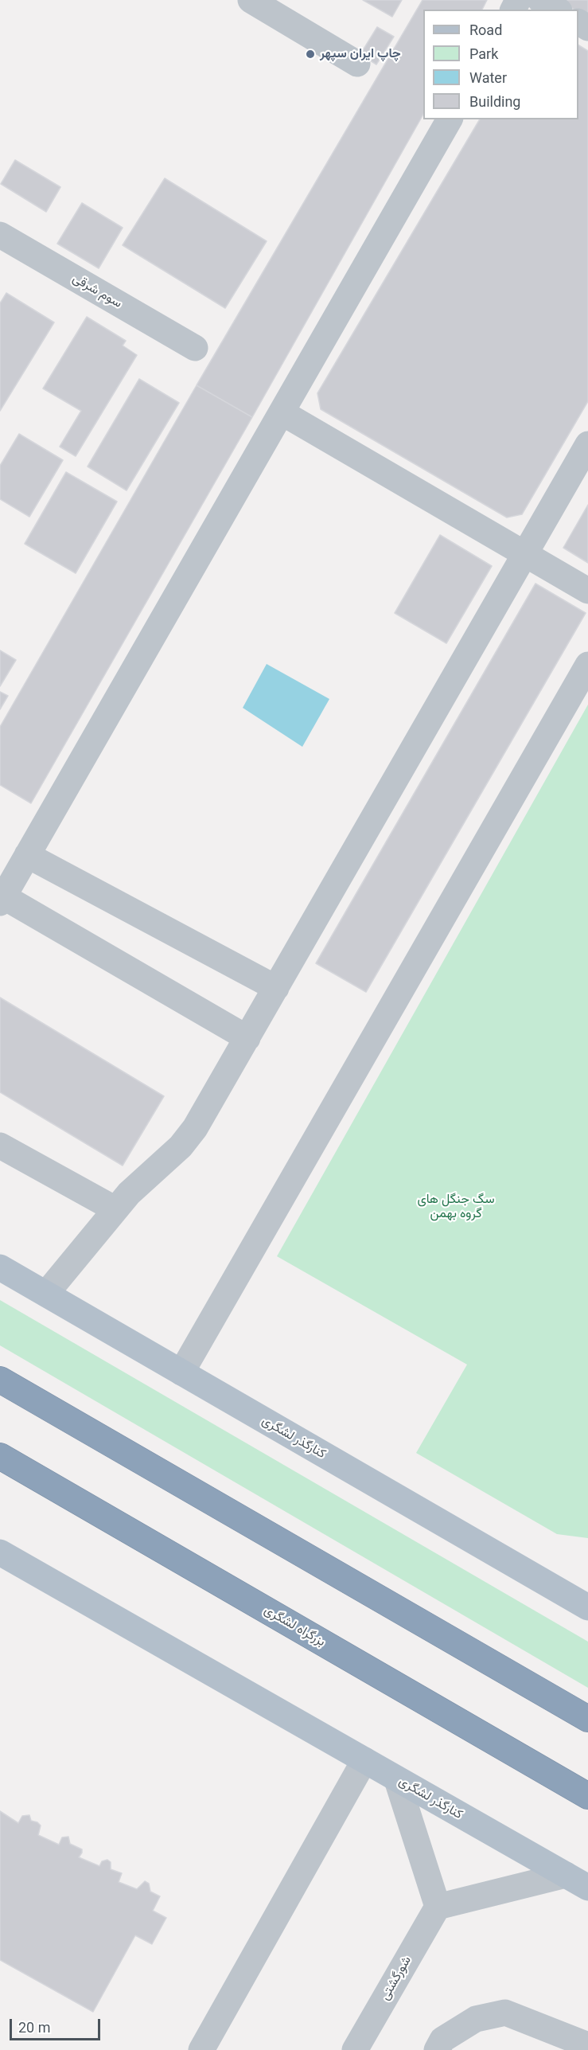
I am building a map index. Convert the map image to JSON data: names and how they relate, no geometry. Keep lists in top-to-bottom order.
{
  "streets": {
    "highway": ["بزرگراه لشگری"],
    "main road": ["کنارگذر لشگری"],
    "lane": ["سوم شرقی", "شورگشتی"]
  },
  "parks": ["سگ جنگل های گروه بهمن"],
  "places": ["چاپ ایران سپهر"],
  "legend": [
    "Road",
    "Park",
    "Water",
    "Building"
  ],
  "scale_bar": "20 m"
}
